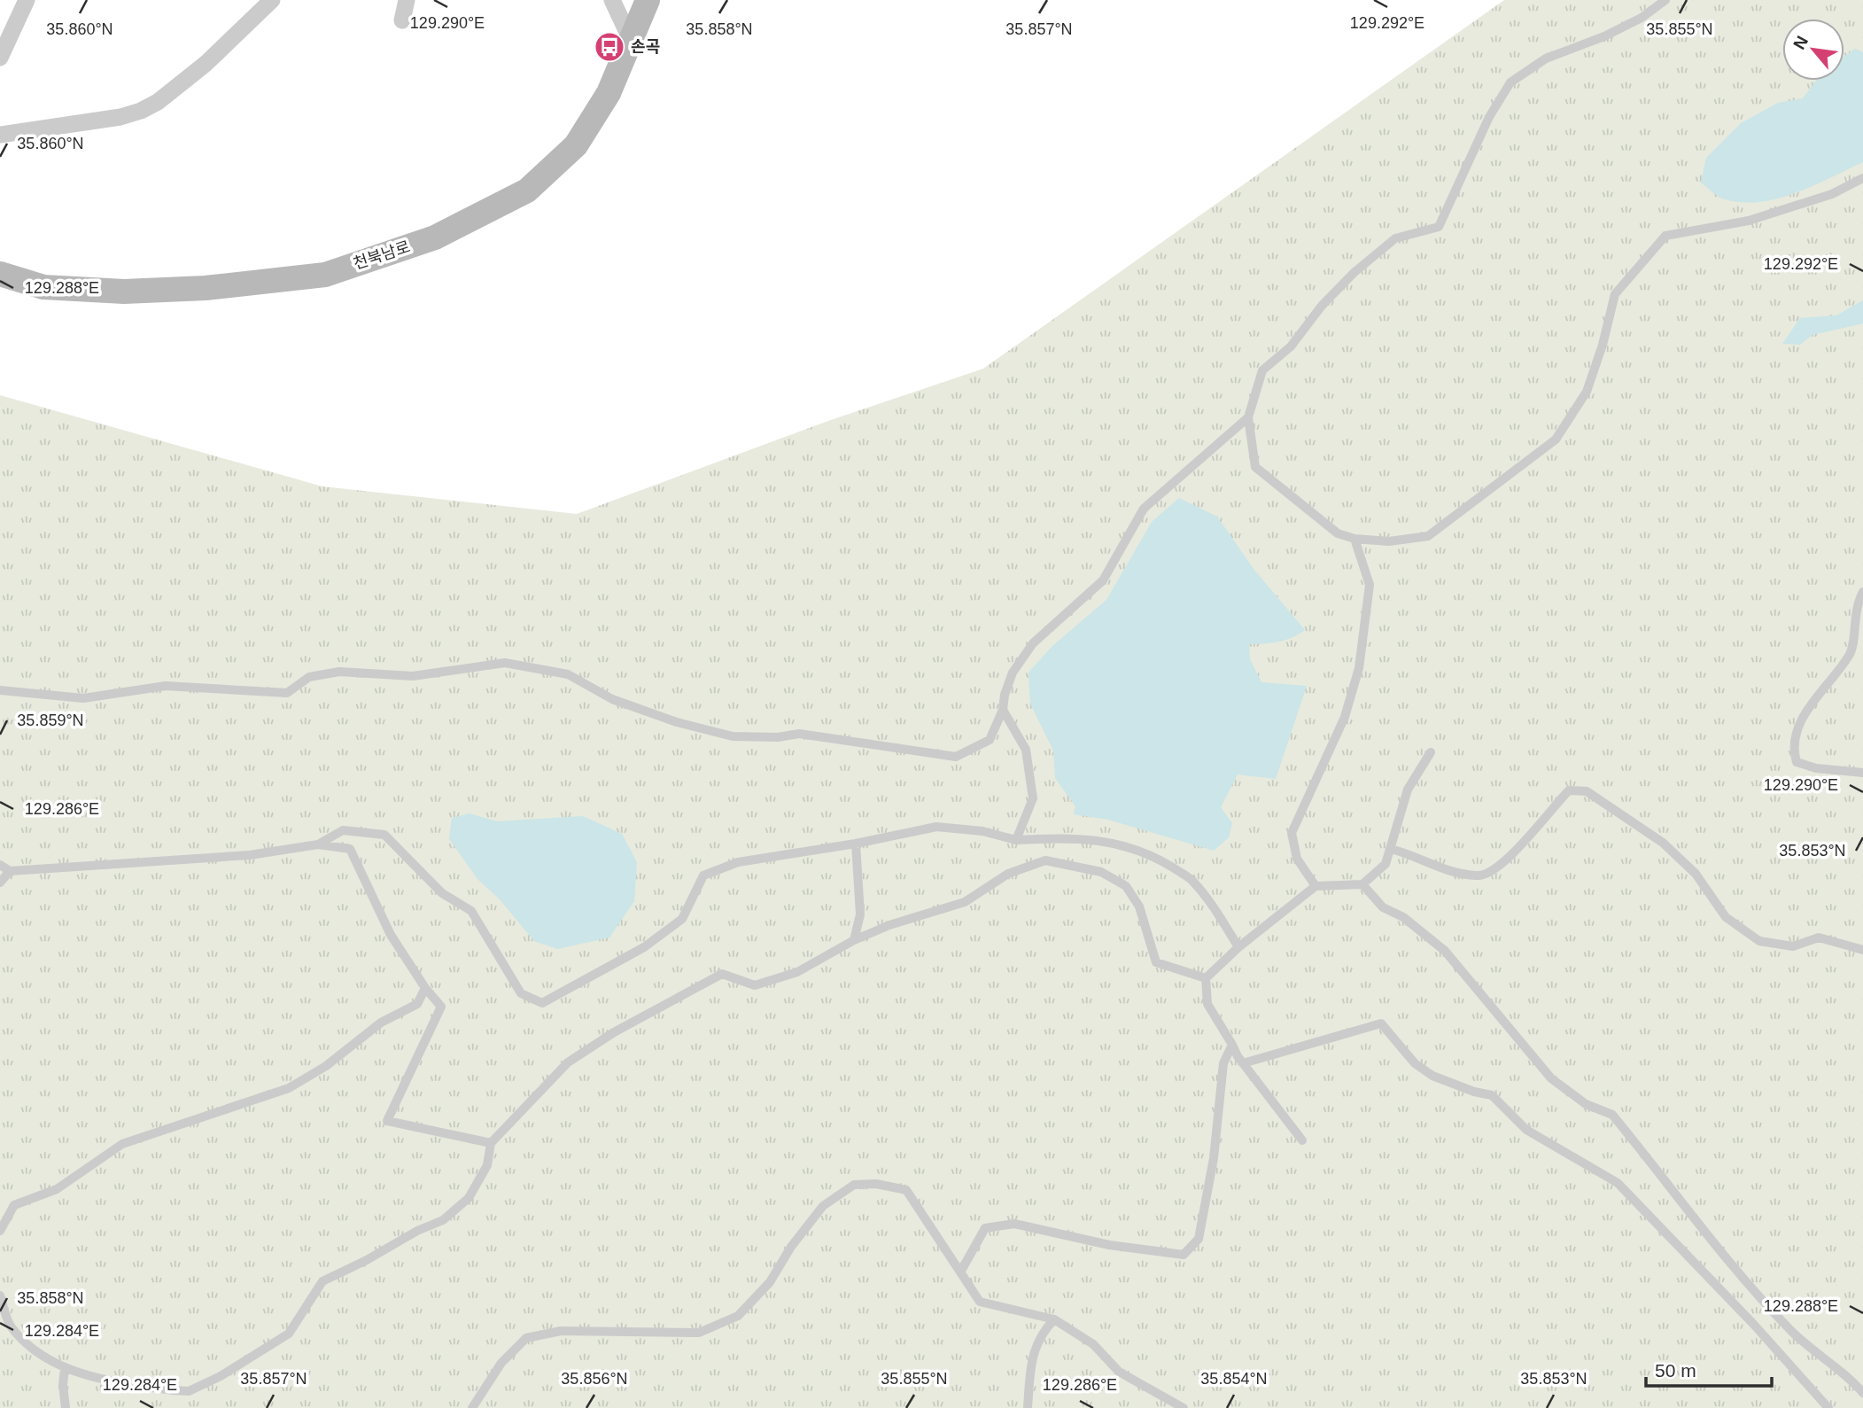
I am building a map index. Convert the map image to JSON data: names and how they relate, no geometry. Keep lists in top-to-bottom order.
{
  "streets": {
    "main road": ["천북남로"]
  },
  "places": {
    "bus stop": ["손곡"]
  },
  "scale_bar": "50 m",
  "north": "top left",
  "coordinates": [
    "129.290°E",
    "129.292°E",
    "35.857°N",
    "35.860°N",
    "35.858°N",
    "35.855°N",
    "129.288°E",
    "35.859°N",
    "129.286°E",
    "35.853°N",
    "129.284°E",
    "35.856°N",
    "35.854°N"
  ]
}
